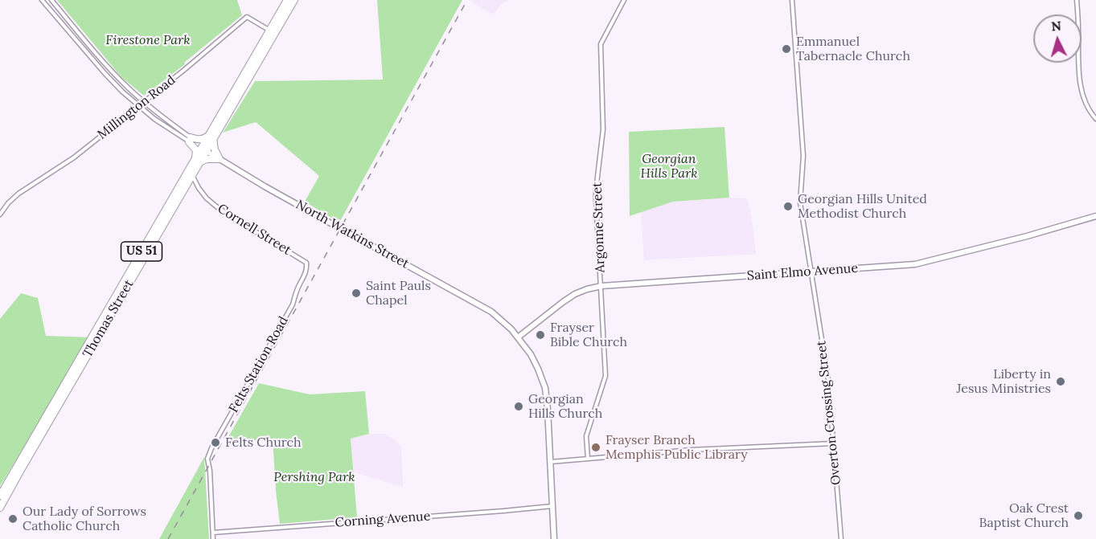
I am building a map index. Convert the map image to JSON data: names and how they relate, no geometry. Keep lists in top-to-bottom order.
{
  "streets": {
    "highway": ["US 51", "Thomas Street"],
    "main road": ["North Watkins Street", "Saint Elmo Avenue"],
    "street": [
      "Millington Road",
      "Argonne Street",
      "Cornell Street",
      "Felts Station Road",
      "Overton Crossing Street",
      "Corning Avenue"
    ]
  },
  "crossings": [
    ["Millington Road", "North Watkins Street"],
    ["Millington Road", "Thomas Street"],
    ["Argonne Street", "Saint Elmo Avenue"],
    ["Cornell Street", "Thomas Street"],
    ["Cornell Street", "Felts Station Road"],
    ["North Watkins Street", "Saint Elmo Avenue"],
    ["North Watkins Street", "Thomas Street"],
    ["North Watkins Street", "Corning Avenue"],
    ["Saint Elmo Avenue", "Overton Crossing Street"],
    ["Felts Station Road", "Corning Avenue"]
  ],
  "parks": ["Firestone Park", "Georgian Hills Park", "Pershing Park"],
  "places": [
    "Emmanuel Tabernacle Church",
    "Georgian Hills United Methodist Church",
    "Saint Pauls Chapel",
    "Frayser Bible Church",
    "Liberty in Jesus Ministries",
    "Georgian Hills Church",
    "Felts Church",
    "Frayser Branch Memphis Public Library",
    "Oak Crest Baptist Church",
    "Our Lady of Sorrows Catholic Church"
  ],
  "north": "top"
}
